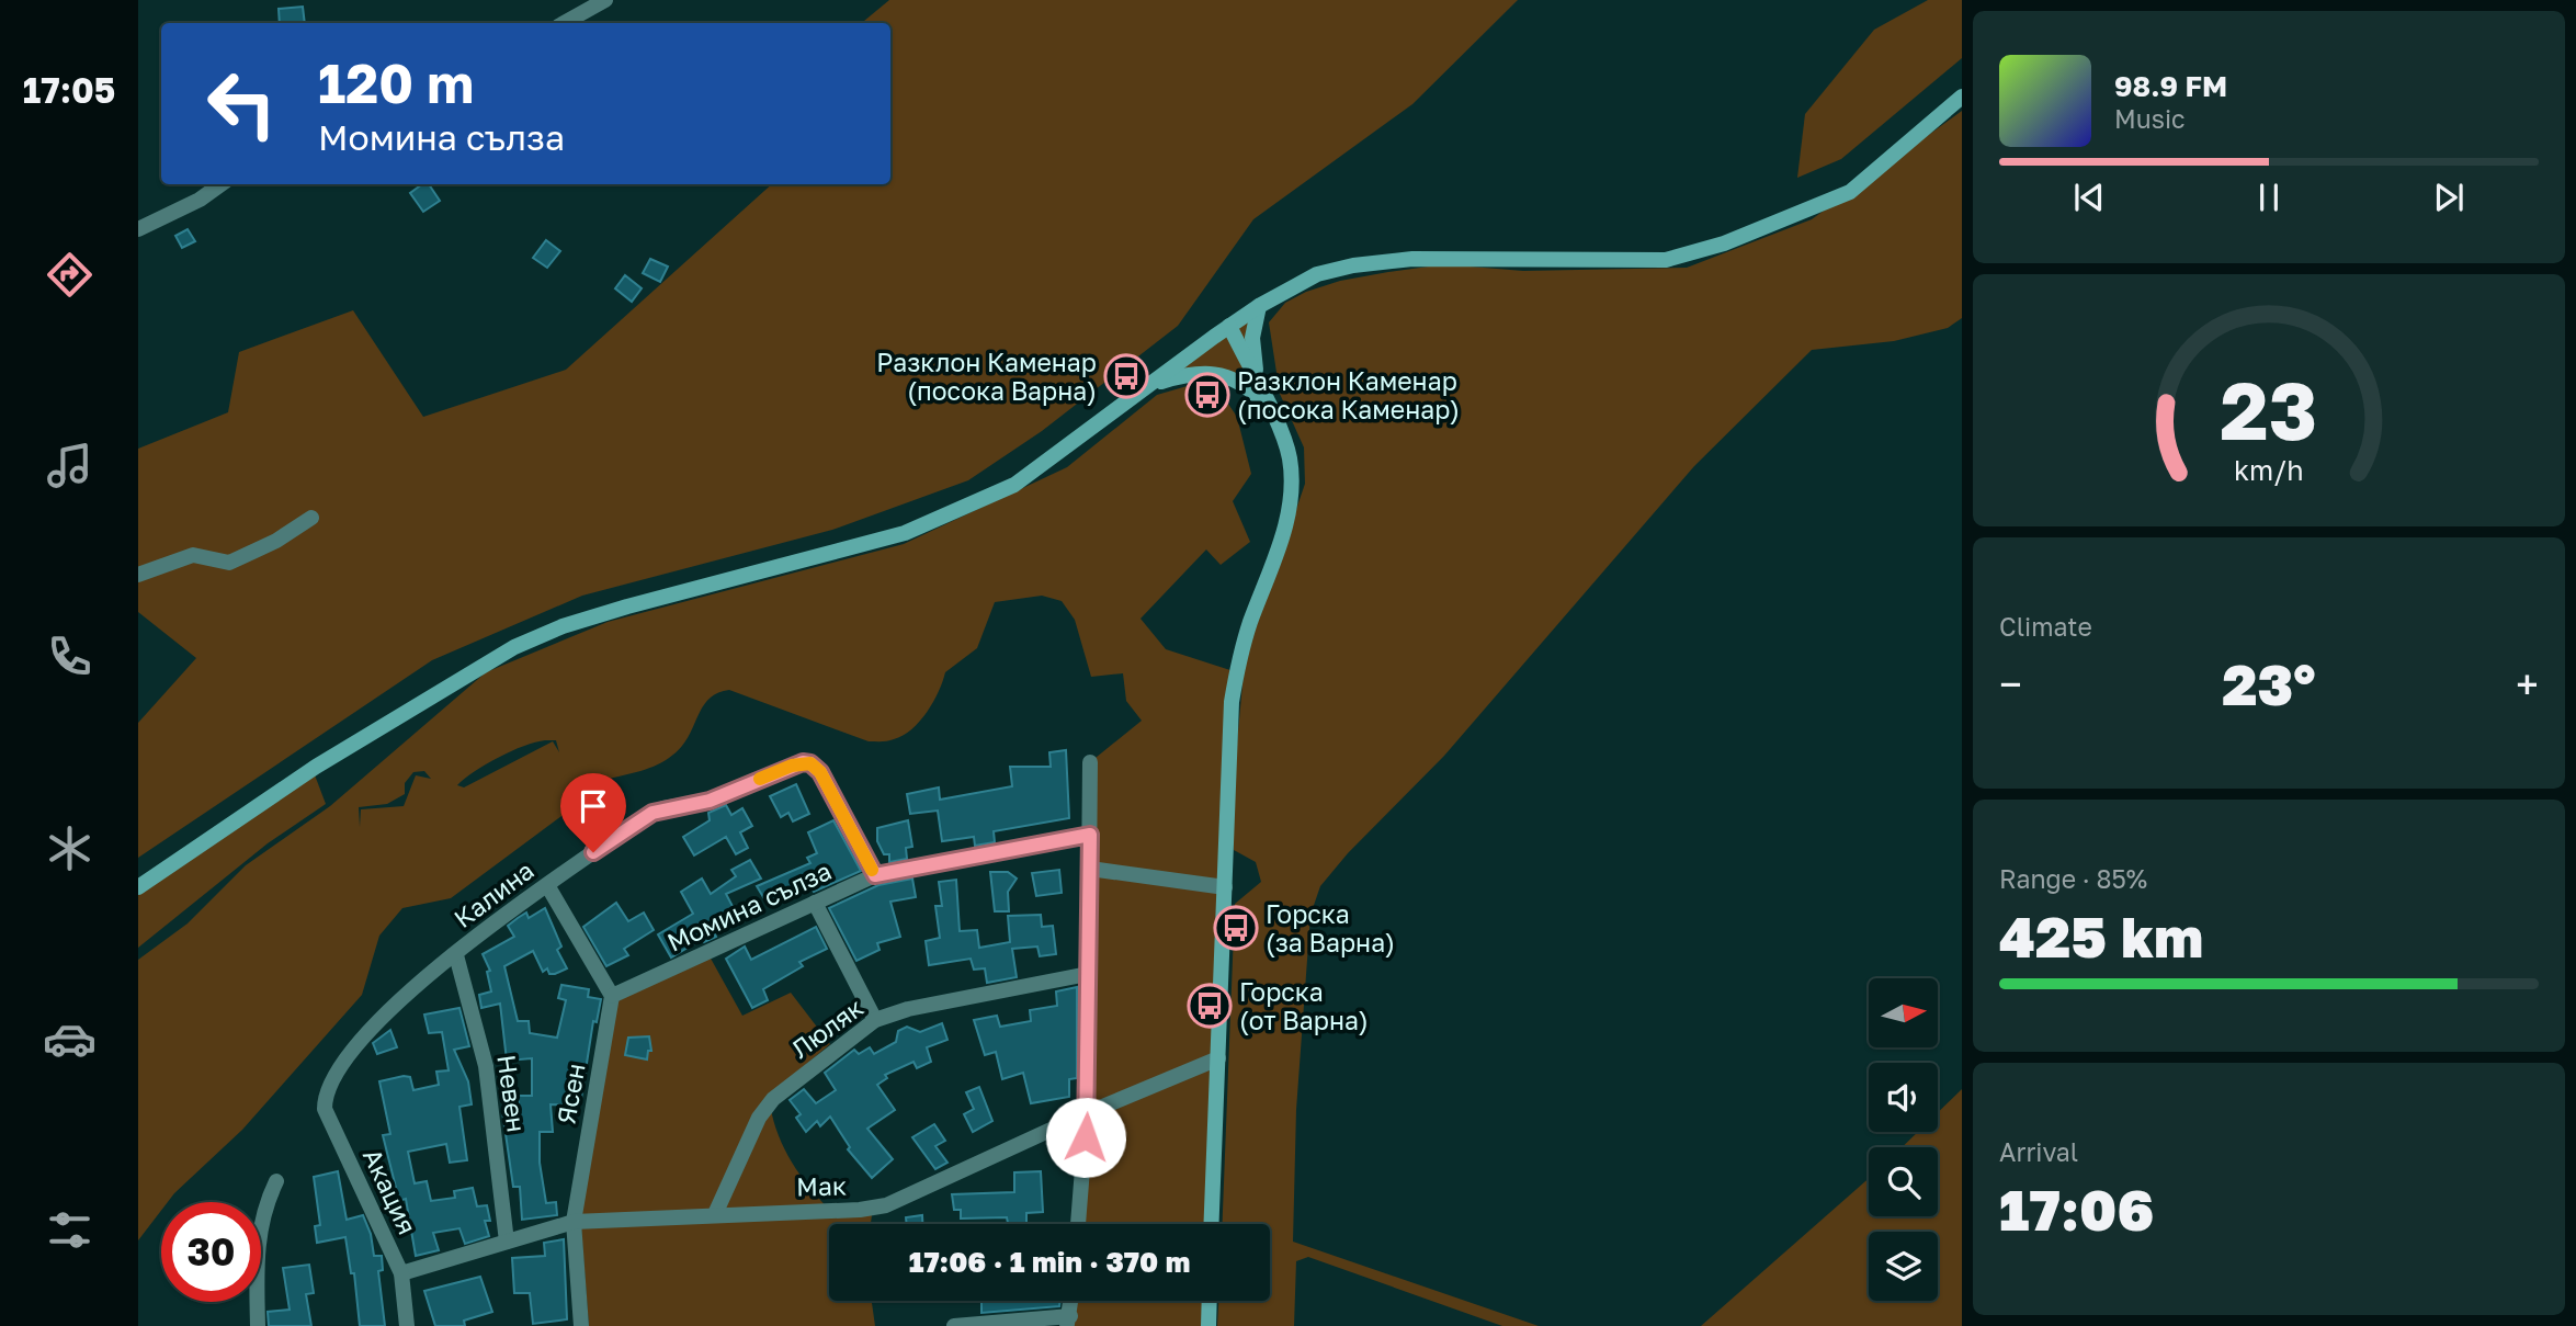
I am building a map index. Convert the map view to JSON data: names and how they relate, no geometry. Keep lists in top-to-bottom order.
{
  "streets": {
    "street": [
      "Калина",
      "Момина сълза",
      "Люляк",
      "Невен",
      "Ясен",
      "Мак",
      "Акация"
    ]
  },
  "crossings": [
    ["Калина", "Момина сълза"],
    ["Калина", "Невен"],
    ["Калина", "Акация"],
    ["Момина сълза", "Ясен"],
    ["Люляк", "Мак"],
    ["Невен", "Мак"],
    ["Ясен", "Мак"],
    ["Мак", "Акация"]
  ],
  "places": {
    "bus stop": [
      "Разклон Каменар (посока Варна)",
      "Разклон Каменар (посока Каменар)",
      "Горска (за Варна)",
      "Горска (от Варна)"
    ]
  },
  "north": "right",
  "page": {
    "tabs": "17:05",
    "turn": ["120 m", "Момина сълза"],
    "song": ["98.9 FM", "Music"],
    "tile": [
      "Climate",
      ["Range · 85%", "425 km"],
      ["Arrival", "17:06"]
    ],
    "heat": ["−", "23°", "+"],
    "limit": "30",
    "trip": "17:06 · 1 min · 370 m",
    "gauge": ["23", "km/h"]
  }
}
